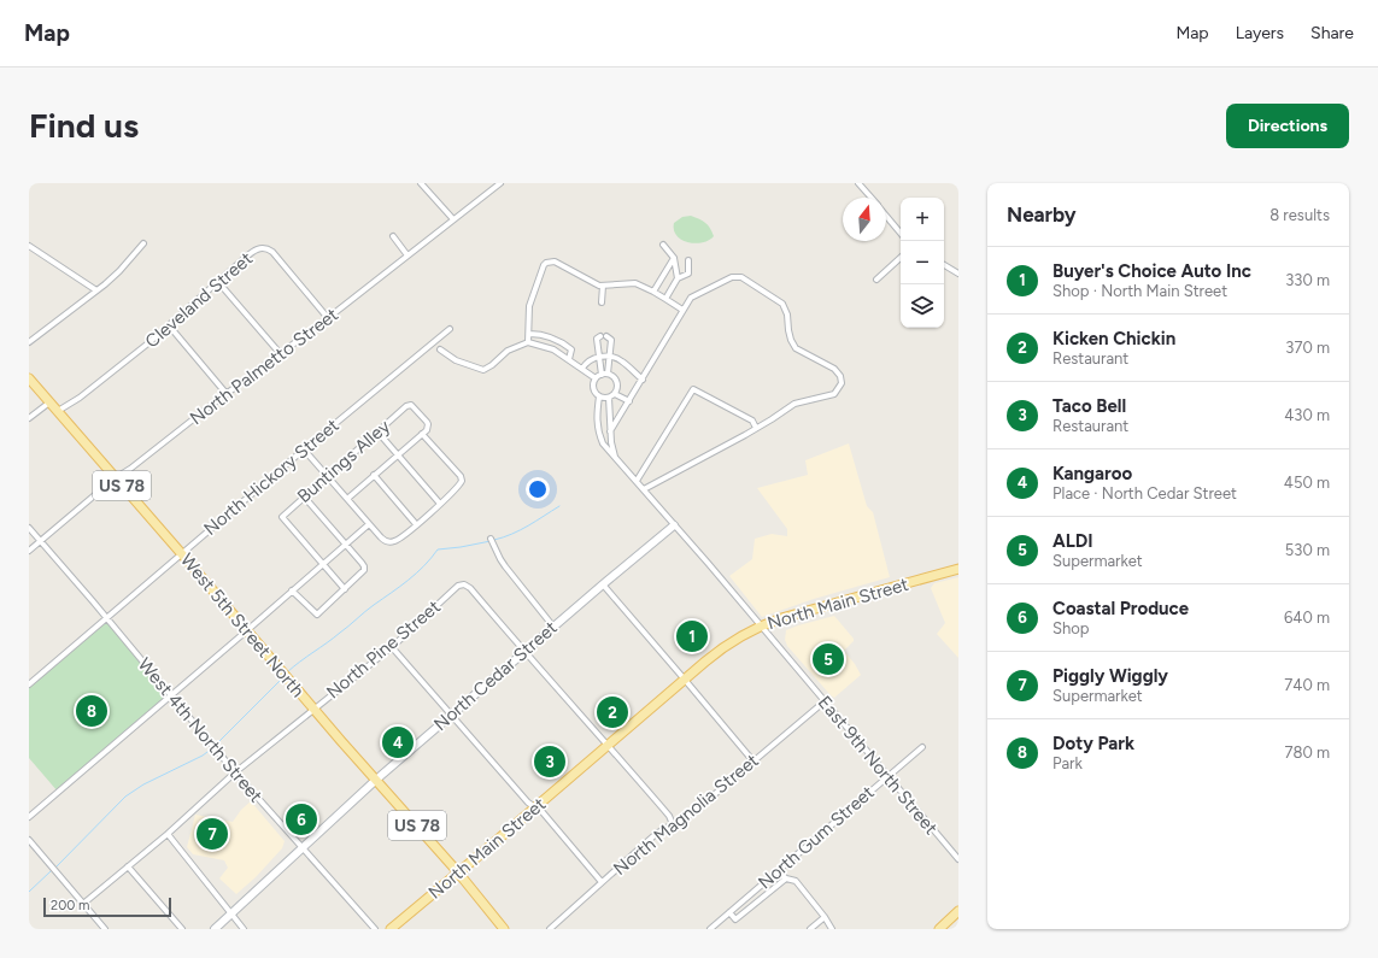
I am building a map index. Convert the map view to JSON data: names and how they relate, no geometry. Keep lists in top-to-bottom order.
{
  "streets": {
    "main road": ["US 78", "North Main Street", "West 5th Street North"],
    "street": [
      "Cleveland Street",
      "North Palmetto Street",
      "Buntings Alley",
      "North Hickory Street",
      "North Pine Street",
      "North Cedar Street",
      "West 4th North Street",
      "East 9th North Street",
      "North Magnolia Street",
      "North Gum Street"
    ]
  },
  "crossings": [
    ["Cleveland Street", "North Palmetto Street"],
    ["Cleveland Street", "West 5th Street North"],
    ["North Palmetto Street", "West 5th Street North"],
    ["North Palmetto Street", "West 4th North Street"],
    ["North Hickory Street", "West 5th Street North"],
    ["North Hickory Street", "West 4th North Street"],
    ["US 78", "North Main Street"],
    ["US 78", "West 5th Street North"],
    ["North Main Street", "West 5th Street North"],
    ["North Main Street", "East 9th North Street"],
    ["West 5th Street North", "North Pine Street"],
    ["West 5th Street North", "North Cedar Street"],
    ["North Pine Street", "North Cedar Street"],
    ["North Pine Street", "West 4th North Street"],
    ["North Cedar Street", "West 4th North Street"],
    ["North Cedar Street", "East 9th North Street"],
    ["East 9th North Street", "North Magnolia Street"],
    ["East 9th North Street", "North Gum Street"]
  ],
  "scale_bar": "200 m",
  "north": "top",
  "page": {
    "header": "Map",
    "nav": ["Map", "Layers", "Share"],
    "buttons": "Directions",
    "title": "Find us",
    "heading": ["Nearby", "8 results"],
    "map_buttons": ["+", "−"],
    "list": [
      {
        "mark": "1",
        "name": "Buyer's Choice Auto Inc",
        "note": "Shop · North Main Street",
        "value": "330 m"
      },
      {
        "mark": "2",
        "name": "Kicken Chickin",
        "note": "Restaurant",
        "value": "370 m"
      },
      {
        "mark": "3",
        "name": "Taco Bell",
        "note": "Restaurant",
        "value": "430 m"
      },
      {
        "mark": "4",
        "name": "Kangaroo",
        "note": "Place · North Cedar Street",
        "value": "450 m"
      },
      {
        "mark": "5",
        "name": "ALDI",
        "note": "Supermarket",
        "value": "530 m"
      },
      {
        "mark": "6",
        "name": "Coastal Produce",
        "note": "Shop",
        "value": "640 m"
      },
      {
        "mark": "7",
        "name": "Piggly Wiggly",
        "note": "Supermarket",
        "value": "740 m"
      },
      {
        "mark": "8",
        "name": "Doty Park",
        "note": "Park",
        "value": "780 m"
      }
    ],
    "pins": [
      "1",
      "5",
      "8",
      "2",
      "4",
      "3",
      "6",
      "7"
    ],
    "scale": "200 m"
  }
}
